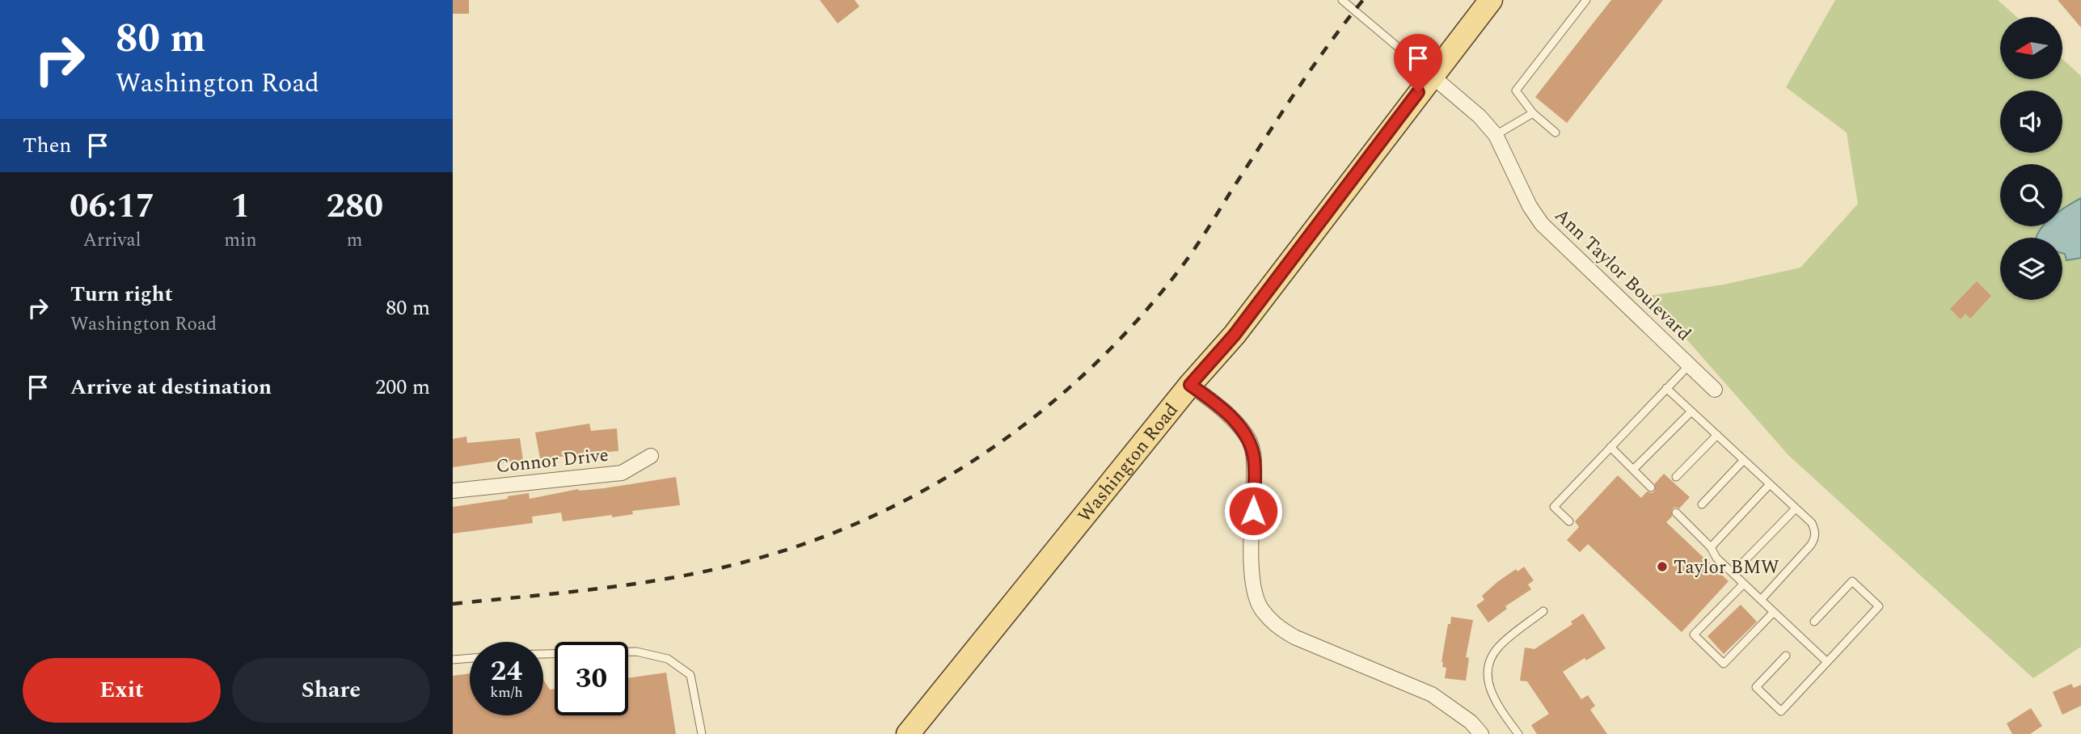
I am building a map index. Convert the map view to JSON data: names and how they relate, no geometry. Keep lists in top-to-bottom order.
{
  "streets": {
    "main road": ["Washington Road"],
    "street": ["Ann Taylor Boulevard", "Connor Drive"]
  },
  "crossings": [
    ["Ann Taylor Boulevard", "Washington Road"]
  ],
  "places": ["Taylor BMW"],
  "north": "left",
  "page": {
    "turn": ["80 m", "Washington Road"],
    "then": "Then",
    "eta": [
      "06:17",
      "Arrival",
      "1",
      "min",
      "280",
      "m"
    ],
    "list": [
      {
        "name": "Turn right",
        "note": "Washington Road",
        "value": "80 m"
      },
      {
        "name": "Arrive at destination",
        "value": "200 m"
      }
    ],
    "speed": "24 km/h",
    "limit": "30",
    "buttons": ["Exit", "Share"]
  }
}
